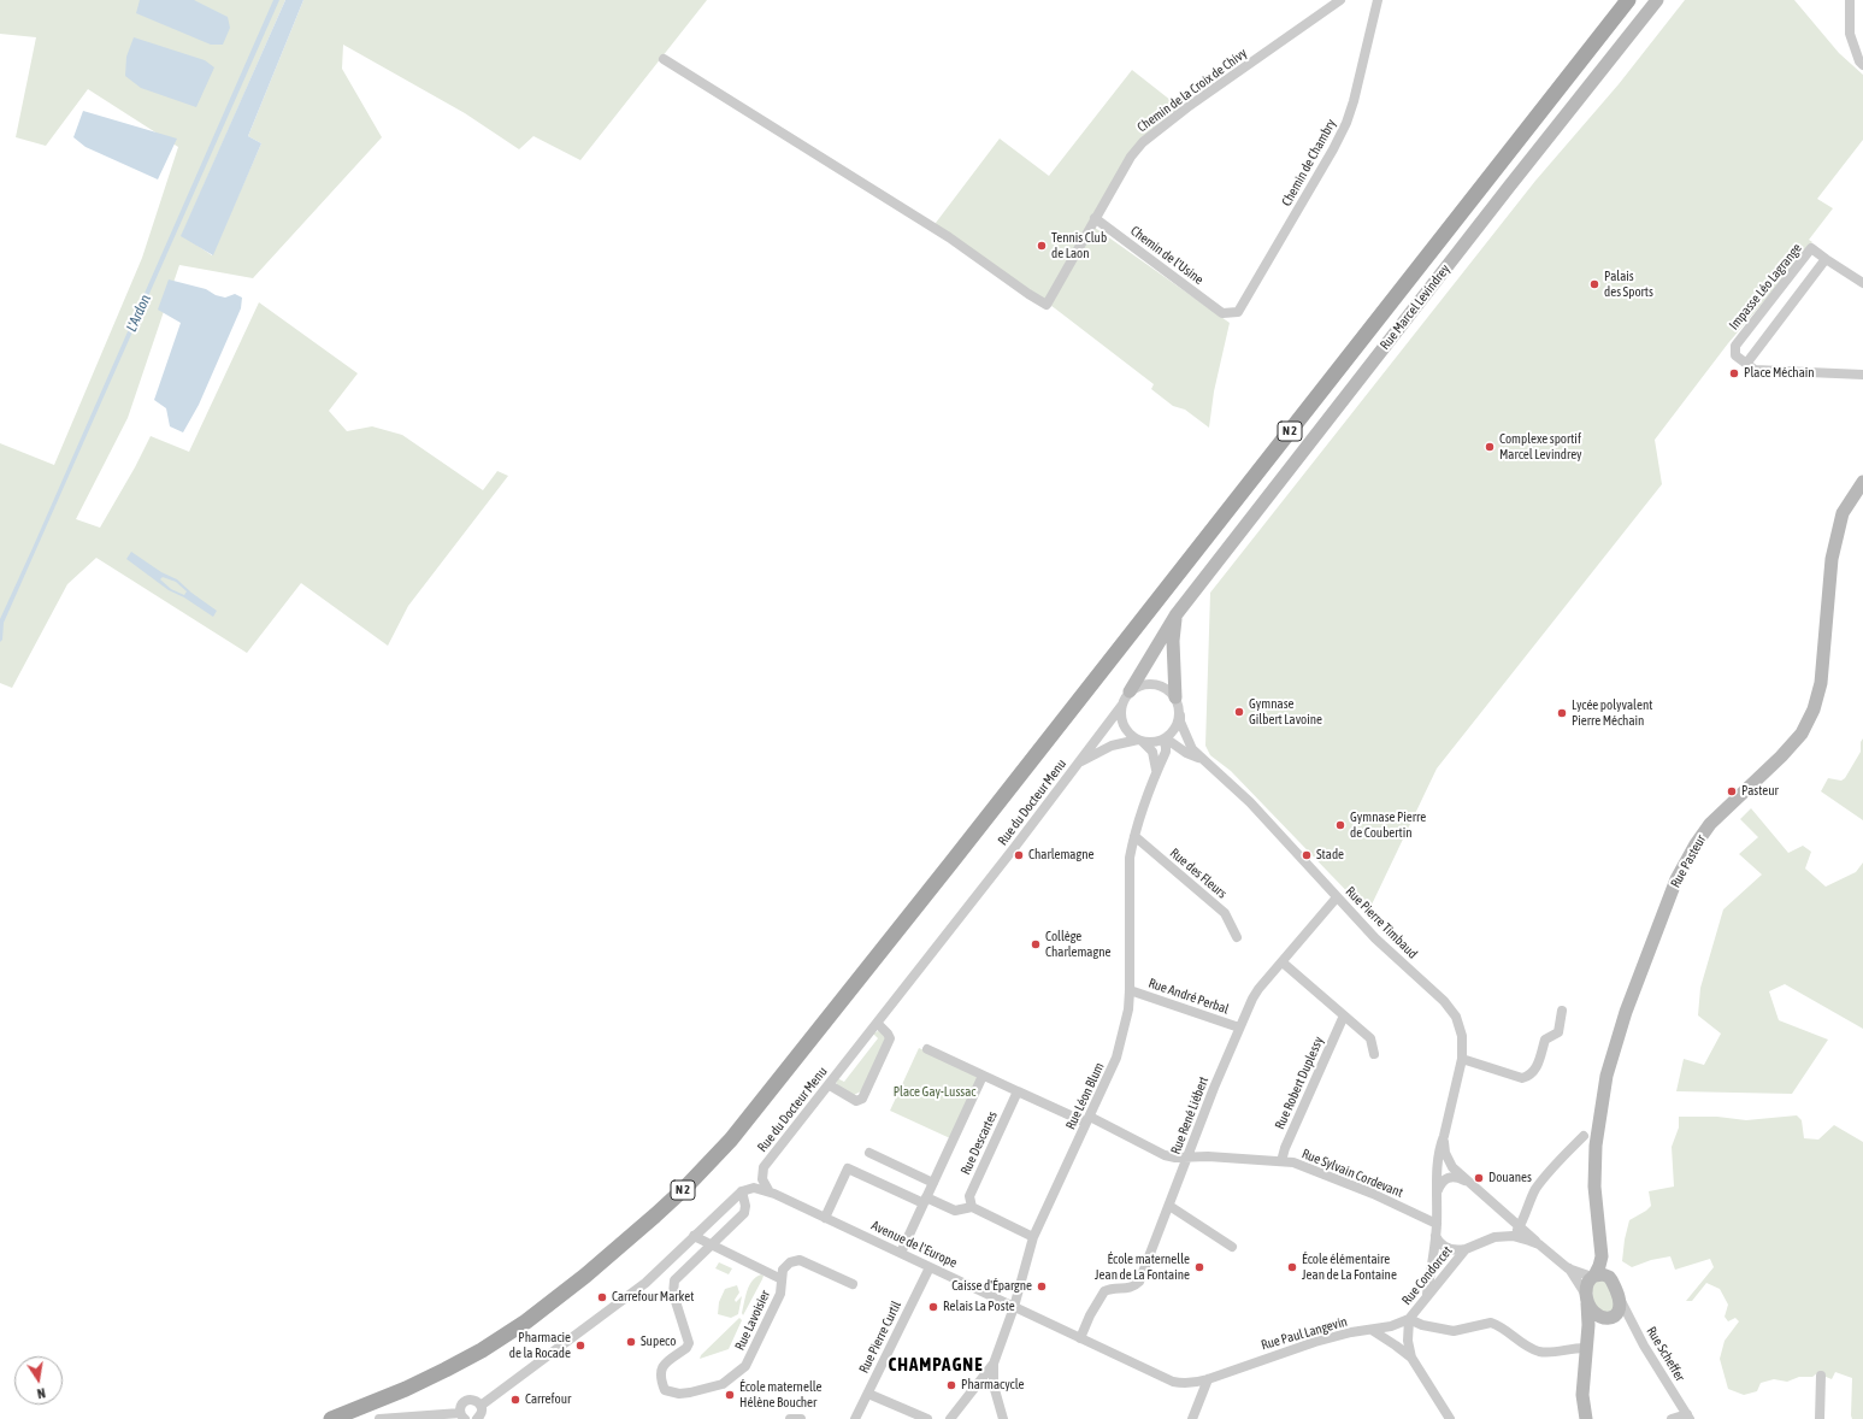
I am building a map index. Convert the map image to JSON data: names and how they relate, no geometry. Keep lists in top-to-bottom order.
{
  "streets": {
    "main road": ["Rue Marcel Levindrey", "N 2", "Rue Pasteur"],
    "street": [
      "Chemin de la Croix de Chivy",
      "Chemin de Chambry",
      "Chemin de l'Usine",
      "Impasse Léo Lagrange",
      "Rue du Docteur Menu",
      "Rue des Fleurs",
      "Rue Pierre Timbaud",
      "Rue André Perbal",
      "Rue Robert Duplessy",
      "Rue Léon Blum",
      "Rue René Liébert",
      "Rue Descartes",
      "Rue Sylvain Cordevant",
      "Avenue de l'Europe",
      "Rue Condorcet",
      "Rue Lavoisier",
      "Rue Paul Langevin",
      "Rue Pierre Curtil",
      "Rue Scheffer"
    ]
  },
  "crossings": [
    ["Chemin de la Croix de Chivy", "Chemin de l'Usine"],
    ["Chemin de Chambry", "Chemin de l'Usine"],
    ["Rue Marcel Levindrey", "Rue du Docteur Menu"],
    ["Rue Marcel Levindrey", "Rue Pierre Timbaud"],
    ["Rue Marcel Levindrey", "Rue Léon Blum"],
    ["Rue du Docteur Menu", "Rue Pierre Timbaud"],
    ["Rue du Docteur Menu", "Rue Léon Blum"],
    ["Rue du Docteur Menu", "Avenue de l'Europe"],
    ["Rue Pasteur", "Rue Condorcet"],
    ["Rue Pasteur", "Rue Scheffer"],
    ["Rue des Fleurs", "Rue Léon Blum"],
    ["Rue Pierre Timbaud", "Rue Léon Blum"],
    ["Rue Pierre Timbaud", "Rue René Liébert"],
    ["Rue Pierre Timbaud", "Rue Sylvain Cordevant"],
    ["Rue Pierre Timbaud", "Rue Condorcet"],
    ["Rue André Perbal", "Rue Léon Blum"],
    ["Rue André Perbal", "Rue René Liébert"],
    ["Rue Robert Duplessy", "Rue Sylvain Cordevant"],
    ["Rue Léon Blum", "Rue Sylvain Cordevant"],
    ["Rue Léon Blum", "Avenue de l'Europe"],
    ["Rue René Liébert", "Rue Sylvain Cordevant"],
    ["Rue René Liébert", "Avenue de l'Europe"],
    ["Avenue de l'Europe", "Rue Paul Langevin"],
    ["Avenue de l'Europe", "Rue Pierre Curtil"],
    ["Rue Condorcet", "Rue Paul Langevin"],
    ["Rue Condorcet", "Rue Scheffer"]
  ],
  "districts": ["CHAMPAGNE"],
  "water": ["L'Ardon"],
  "parks": ["Place Gay-Lussac"],
  "places": [
    "Tennis Club de Laon",
    "Palais des Sports",
    "Place Méchain",
    "Complexe sportif Marcel Levindrey",
    "Gymnase Gilbert Lavoine",
    "Lycée polyvalent Pierre Méchain",
    "Pasteur",
    "Gymnase Pierre de Coubertin",
    "Charlemagne",
    "Stade",
    "Collège Charlemagne",
    "Douanes",
    "École maternelle Jean de La Fontaine",
    "École élémentaire Jean de La Fontaine",
    "Caisse d'Épargne",
    "Carrefour Market",
    "Relais La Poste",
    "Supeco",
    "Pharmacie de la Rocade",
    "Pharmacycle",
    "École maternelle Hélène Boucher",
    "Carrefour"
  ],
  "north": "bottom"
}
